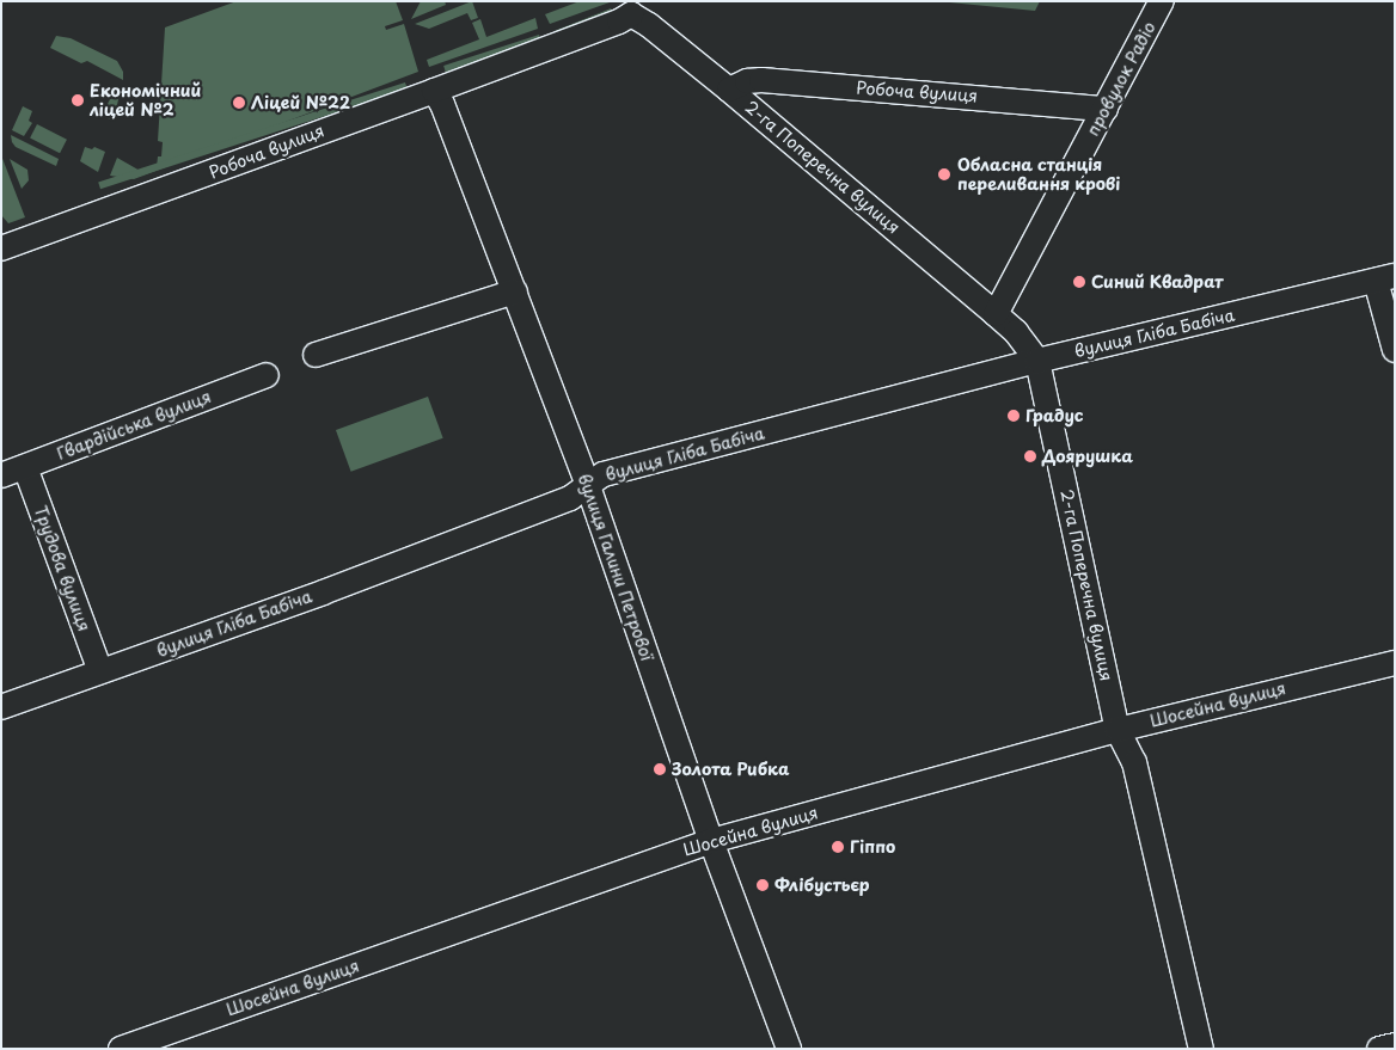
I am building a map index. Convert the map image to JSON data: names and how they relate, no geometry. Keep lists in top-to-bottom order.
{
  "streets": {
    "street": [
      "провулок Радіо",
      "Робоча вулиця",
      "2-га Поперечна вулиця",
      "вулиця Гліба Бабіча",
      "Гвардійська вулиця",
      "вулиця Галини Петрової",
      "Трудова вулиця",
      "Шосейна вулиця"
    ]
  },
  "crossings": [
    ["провулок Радіо", "Робоча вулиця"],
    ["провулок Радіо", "2-га Поперечна вулиця"],
    ["Робоча вулиця", "2-га Поперечна вулиця"],
    ["Робоча вулиця", "вулиця Галини Петрової"],
    ["2-га Поперечна вулиця", "вулиця Гліба Бабіча"],
    ["2-га Поперечна вулиця", "Шосейна вулиця"],
    ["вулиця Гліба Бабіча", "вулиця Галини Петрової"],
    ["вулиця Гліба Бабіча", "Трудова вулиця"],
    ["Гвардійська вулиця", "Трудова вулиця"],
    ["вулиця Галини Петрової", "Шосейна вулиця"]
  ],
  "places": [
    "Економічний ліцей №2",
    "Ліцей №22",
    "Обласна станція переливання крові",
    "Синий Квадрат",
    "Градус",
    "Доярушка",
    "Золота Рибка",
    "Гіппо",
    "Флібустьєр"
  ]
}
